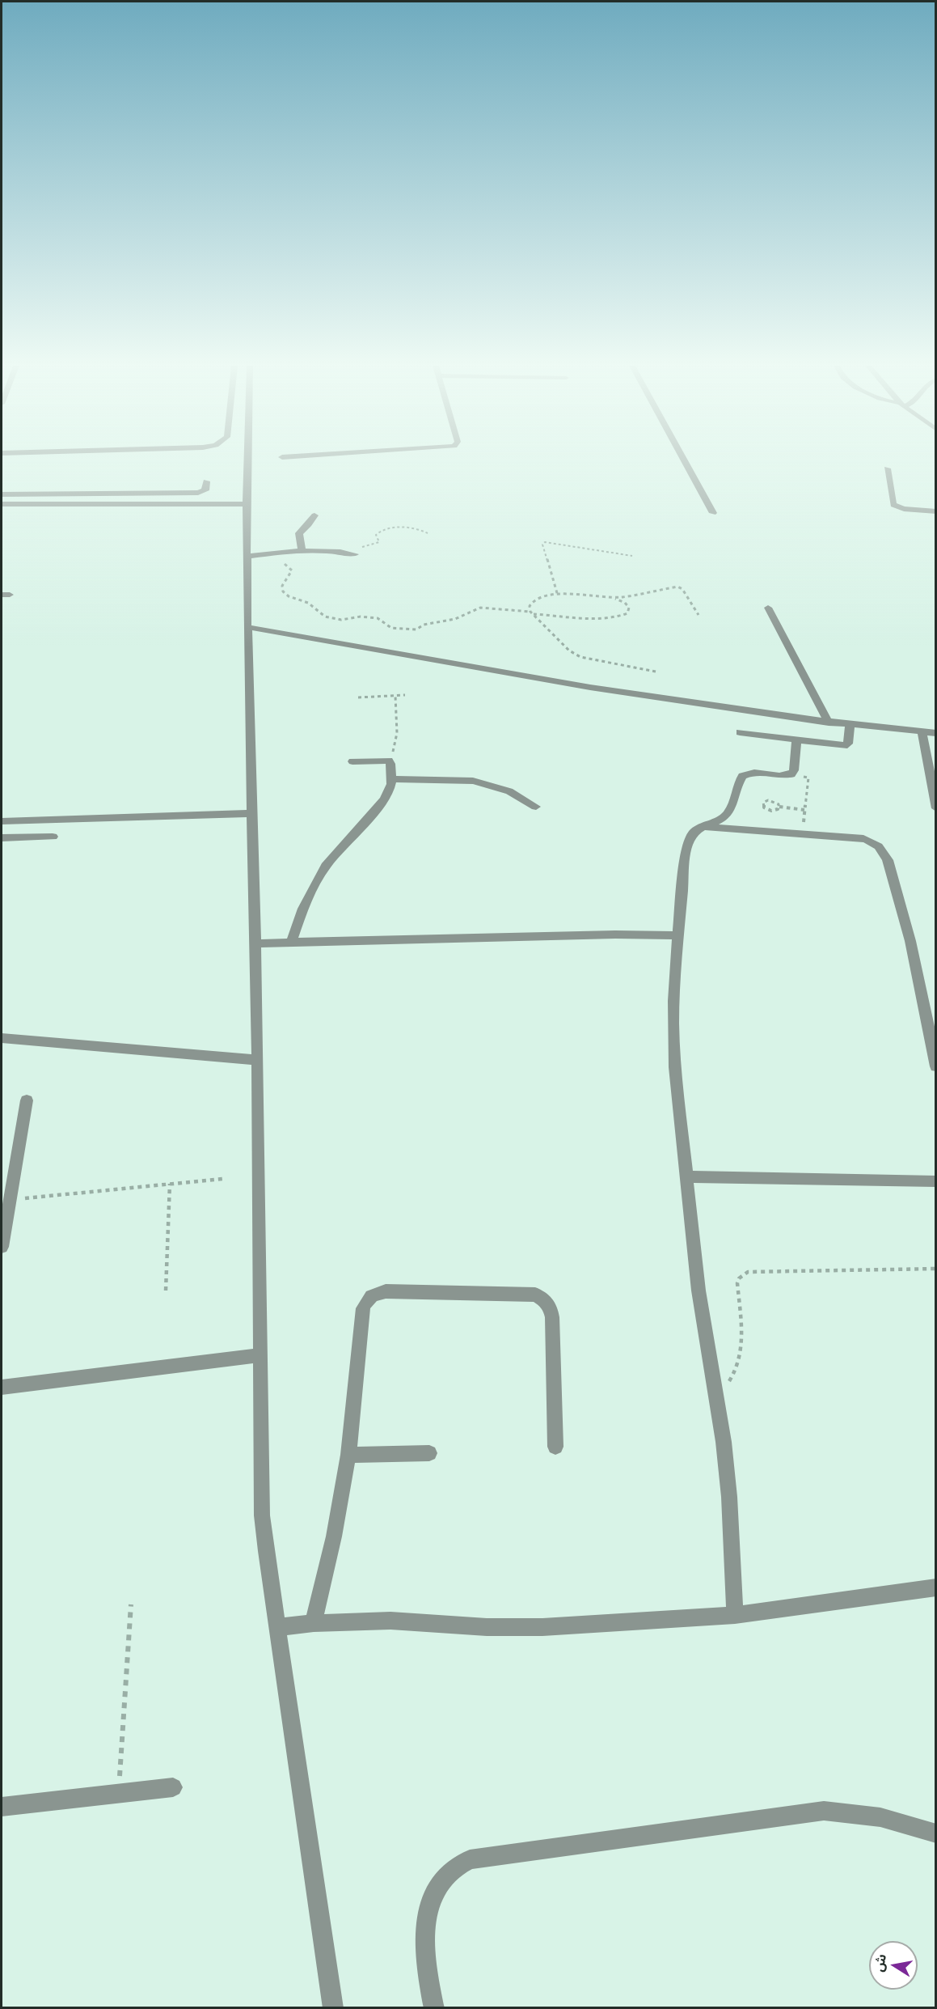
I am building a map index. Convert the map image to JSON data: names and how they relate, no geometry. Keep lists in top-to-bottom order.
{
  "north": "left"
}
